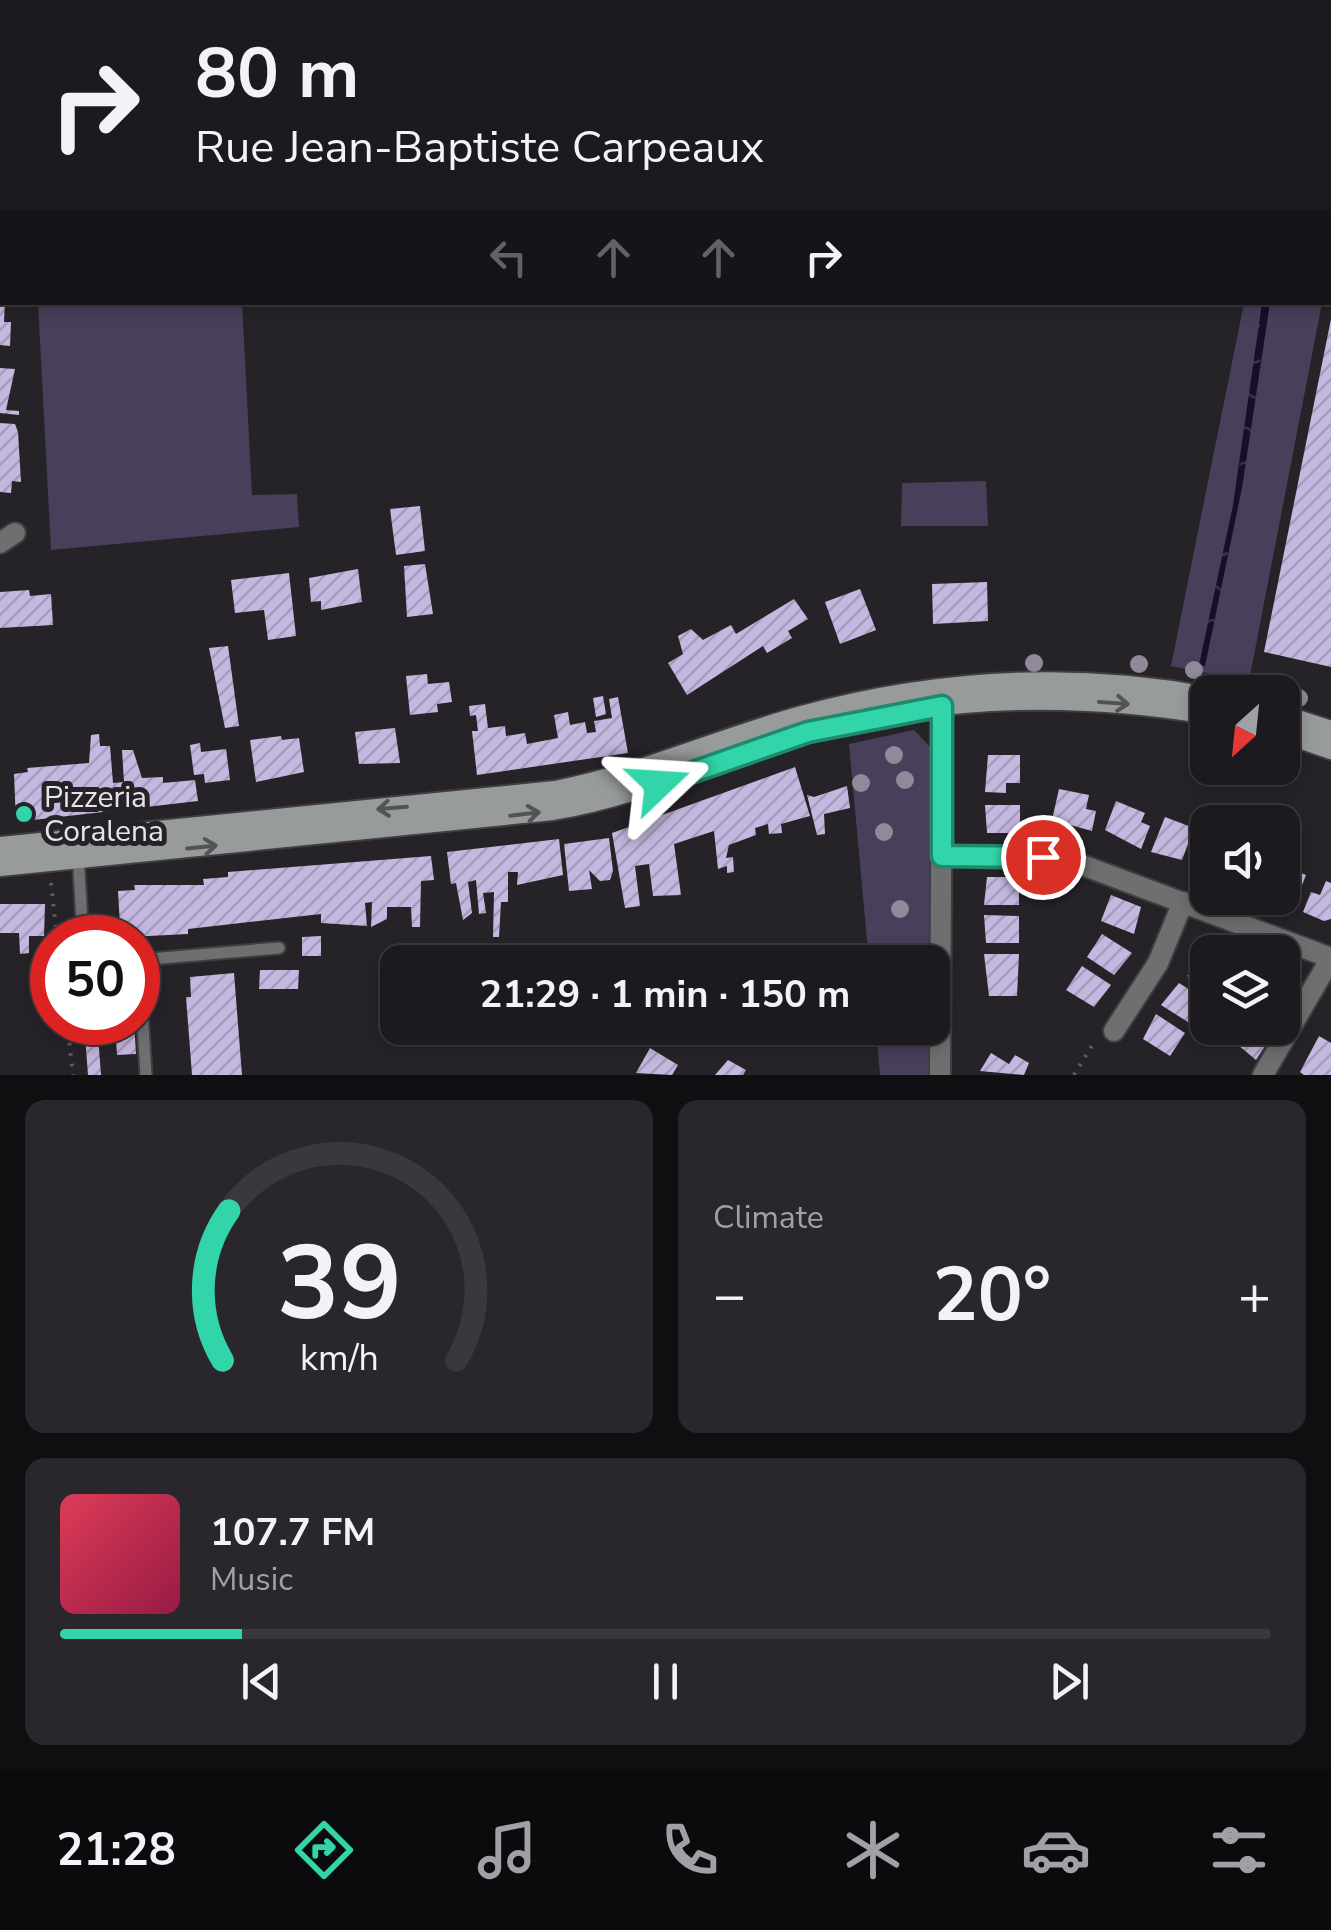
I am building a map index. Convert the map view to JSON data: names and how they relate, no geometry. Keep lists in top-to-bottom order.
{
  "places": ["Pizzeria Coralena"],
  "north": "bottom left",
  "page": {
    "turn": ["80 m", "Rue Jean-Baptiste Carpeaux"],
    "limit": "50",
    "trip": "21:29 · 1 min · 150 m",
    "tile": "Climate",
    "heat": ["−", "20°", "+"],
    "song": ["107.7 FM", "Music"],
    "tabs": "21:28",
    "gauge": ["39", "km/h"]
  }
}
